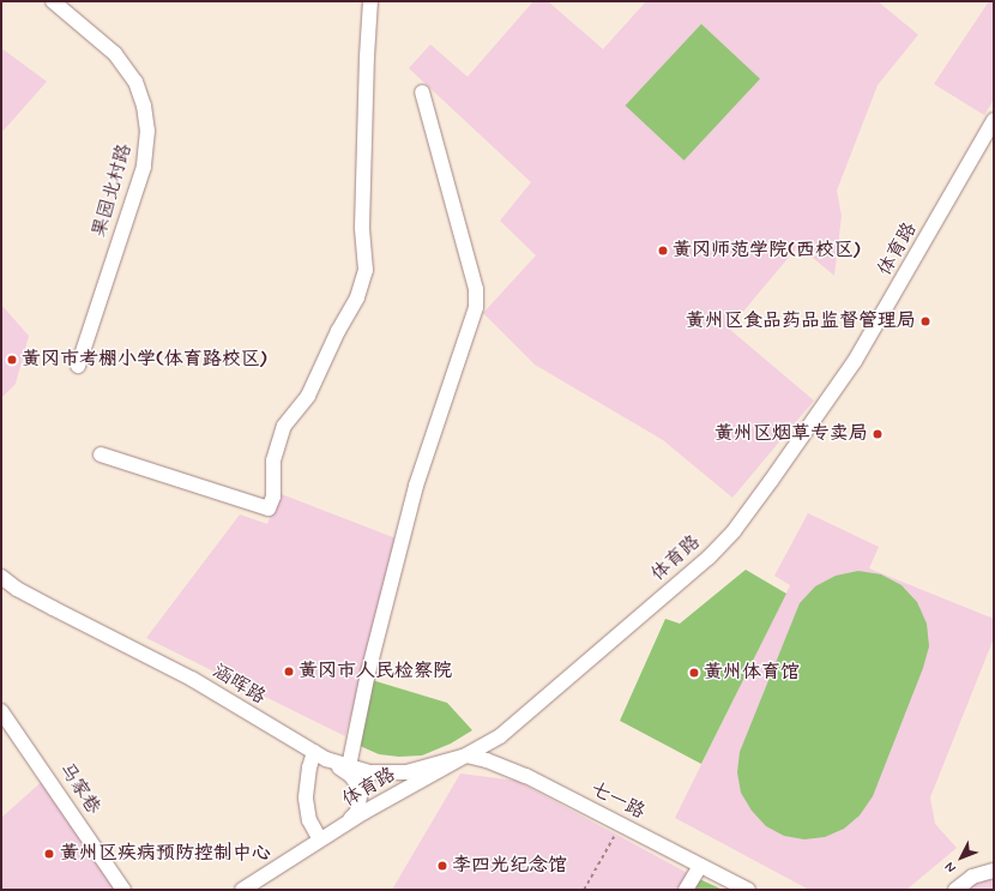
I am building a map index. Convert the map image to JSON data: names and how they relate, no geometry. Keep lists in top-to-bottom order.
{
  "streets": {
    "street": [
      "果园北村路",
      "体育路",
      "涵晖路",
      "马家巷",
      "七一路"
    ]
  },
  "crossings": [
    ["体育路", "涵晖路"],
    ["体育路", "七一路"],
    ["涵晖路", "七一路"]
  ],
  "places": [
    "黄冈师范学院(西校区)",
    "黄州区食品药品监督管理局",
    "黄冈市考棚小学(体育路校区)",
    "黄州区烟草专卖局",
    "黄冈市人民检察院",
    "黄州体育馆",
    "黄州区疾病预防控制中心",
    "李四光纪念馆"
  ],
  "north": "bottom left"
}
